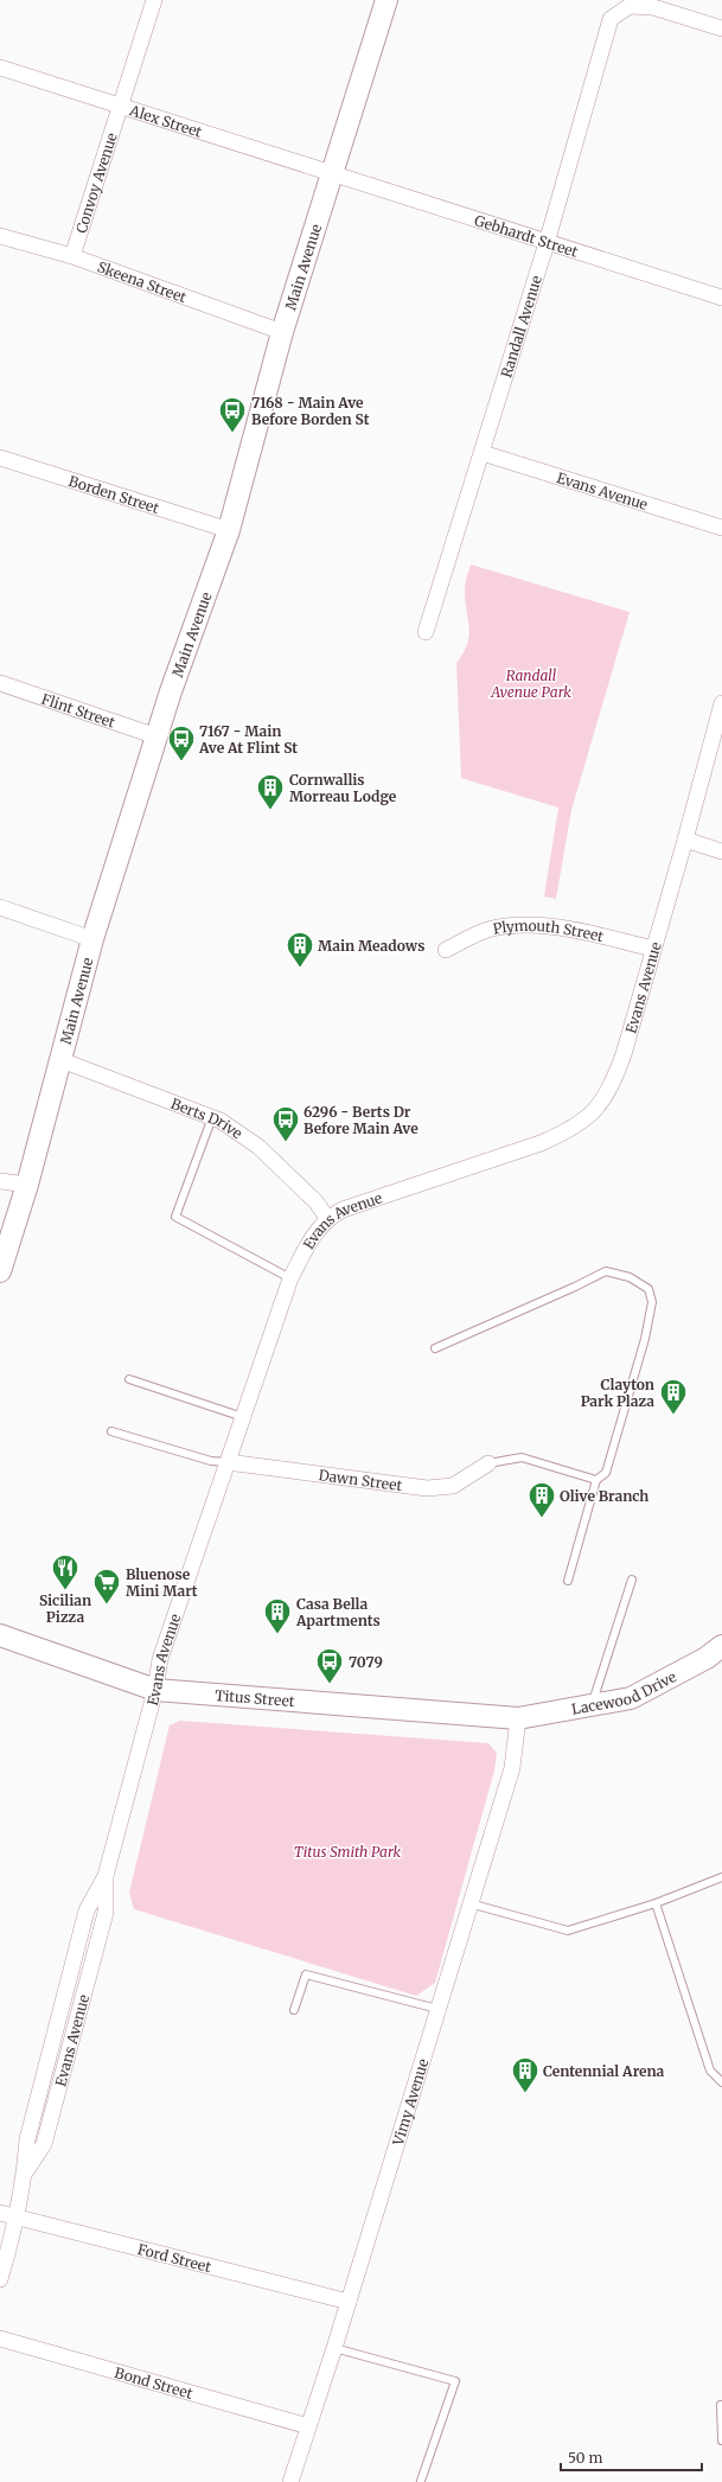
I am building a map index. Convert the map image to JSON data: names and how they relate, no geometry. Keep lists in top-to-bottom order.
{
  "streets": {
    "street": [
      "Alex Street",
      "Convoy Avenue",
      "Gebhardt Street",
      "Main Avenue",
      "Skeena Street",
      "Randall Avenue",
      "Evans Avenue",
      "Borden Street",
      "Flint Street",
      "Plymouth Street",
      "Berts Drive",
      "Dawn Street",
      "Lacewood Drive",
      "Titus Street",
      "Vimy Avenue",
      "Ford Street",
      "Bond Street"
    ]
  },
  "crossings": [
    ["Alex Street", "Convoy Avenue"],
    ["Alex Street", "Gebhardt Street"],
    ["Alex Street", "Main Avenue"],
    ["Convoy Avenue", "Skeena Street"],
    ["Gebhardt Street", "Main Avenue"],
    ["Gebhardt Street", "Randall Avenue"],
    ["Main Avenue", "Skeena Street"],
    ["Main Avenue", "Borden Street"],
    ["Main Avenue", "Flint Street"],
    ["Main Avenue", "Berts Drive"],
    ["Randall Avenue", "Evans Avenue"],
    ["Evans Avenue", "Plymouth Street"],
    ["Evans Avenue", "Berts Drive"],
    ["Evans Avenue", "Dawn Street"],
    ["Evans Avenue", "Titus Street"],
    ["Evans Avenue", "Ford Street"],
    ["Lacewood Drive", "Titus Street"],
    ["Lacewood Drive", "Vimy Avenue"],
    ["Titus Street", "Vimy Avenue"],
    ["Vimy Avenue", "Ford Street"],
    ["Vimy Avenue", "Bond Street"]
  ],
  "parks": ["Randall Avenue Park", "Titus Smith Park"],
  "places": {
    "bus stop": [
      "7168 - Main Ave Before Borden St",
      "7167 - Main Ave At Flint St",
      "6296 - Berts Dr Before Main Ave",
      "7079"
    ],
    "building": [
      "Cornwallis Morreau Lodge",
      "Main Meadows",
      "Clayton Park Plaza",
      "Olive Branch",
      "Casa Bella Apartments",
      "Centennial Arena"
    ],
    "restaurant": ["Sicilian Pizza"],
    "supermarket": ["Bluenose Mini Mart"]
  },
  "scale_bar": "50 m"
}
